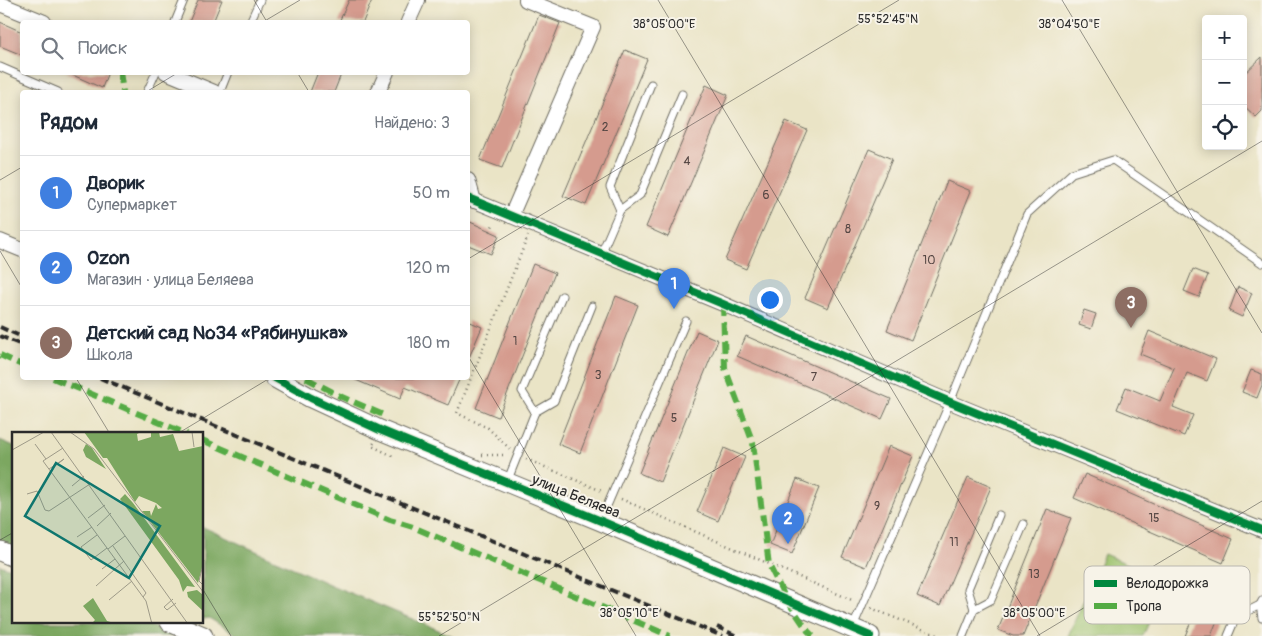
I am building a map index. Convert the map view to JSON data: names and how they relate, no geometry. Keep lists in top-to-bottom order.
{
  "streets": {
    "street": ["улица Беляева"]
  },
  "house_numbers": [
    "2",
    "4",
    "6",
    "8",
    "10",
    "1",
    "3",
    "7",
    "5",
    "9",
    "15",
    "11",
    "13"
  ],
  "legend": ["Велодорожка", "Тропа"],
  "page": {
    "map_buttons": ["+", "−"],
    "search": "Поиск",
    "heading": ["Рядом", "Найдено: 3"],
    "list": [
      {
        "mark": "1",
        "name": "Дворик",
        "note": "Супермаркет",
        "value": "50 m"
      },
      {
        "mark": "2",
        "name": "Ozon",
        "note": "Магазин · улица Беляева",
        "value": "120 m"
      },
      {
        "mark": "3",
        "name": "Детский сад №34 «Рябинушка»",
        "note": "Школа",
        "value": "180 m"
      }
    ],
    "pins": ["1", "3", "2"]
  },
  "coordinates": [
    "55°52'45\"N",
    "38°05'00\"E",
    "38°04'50\"E",
    "38°05'10\"E",
    "55°52'50\"N"
  ]
}
